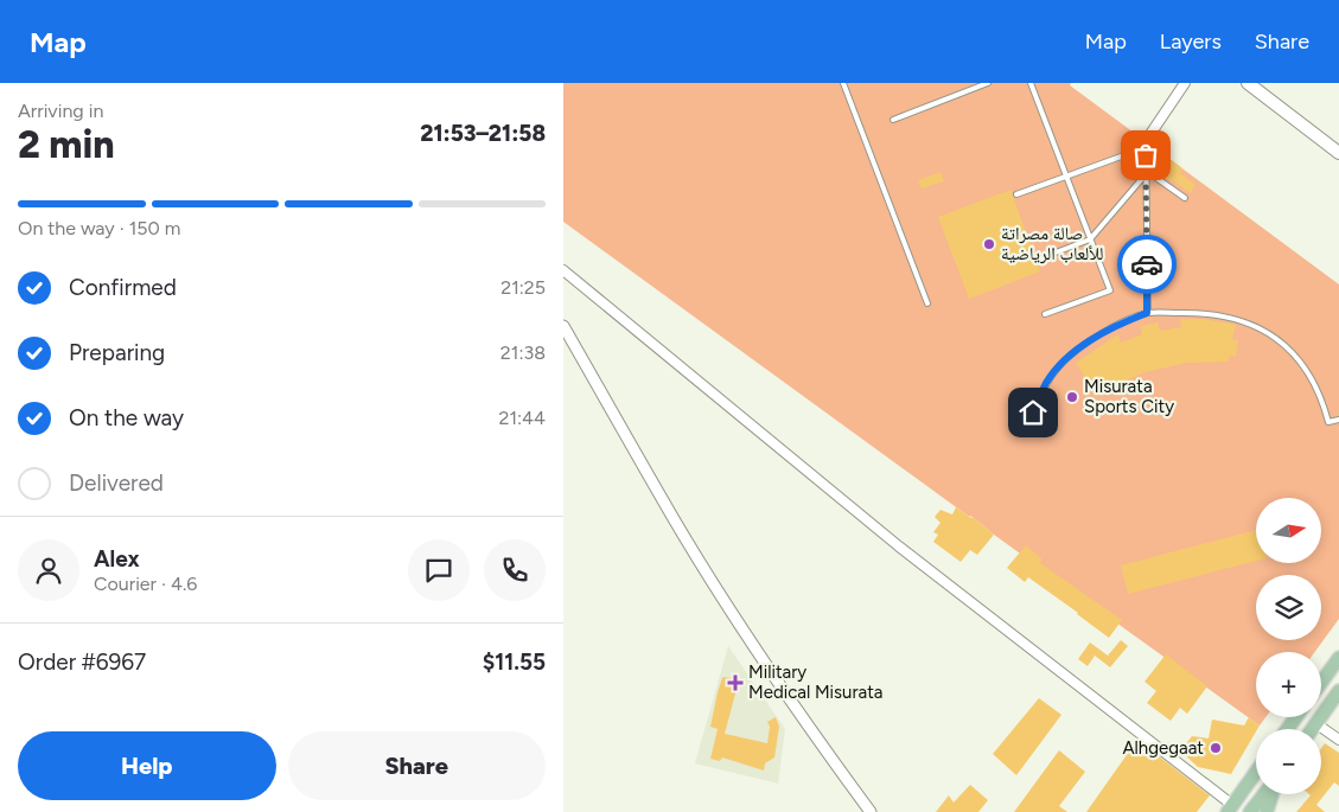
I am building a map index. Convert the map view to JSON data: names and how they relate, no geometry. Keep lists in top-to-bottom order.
{
  "places": {
    "other": ["صالة مصراتة للألعاب الرياضية", "Misurata Sports City", "Alhgegaat"],
    "health": ["Military Medical Misurata"]
  },
  "north": "right",
  "page": {
    "header": "Map",
    "nav": ["Map", "Layers", "Share"],
    "heading": ["2 min", "Arriving in", "21:53–21:58"],
    "panel": [
      "Alex",
      "Courier · 4.6",
      "Order #6967",
      "$11.55"
    ],
    "bar": "On the way · 150 m",
    "list": [
      ["Confirmed", "21:25"],
      ["Preparing", "21:38"],
      ["On the way", "21:44"],
      "Delivered"
    ],
    "map_buttons": ["+", "−"],
    "buttons": ["Help", "Share"]
  }
}
